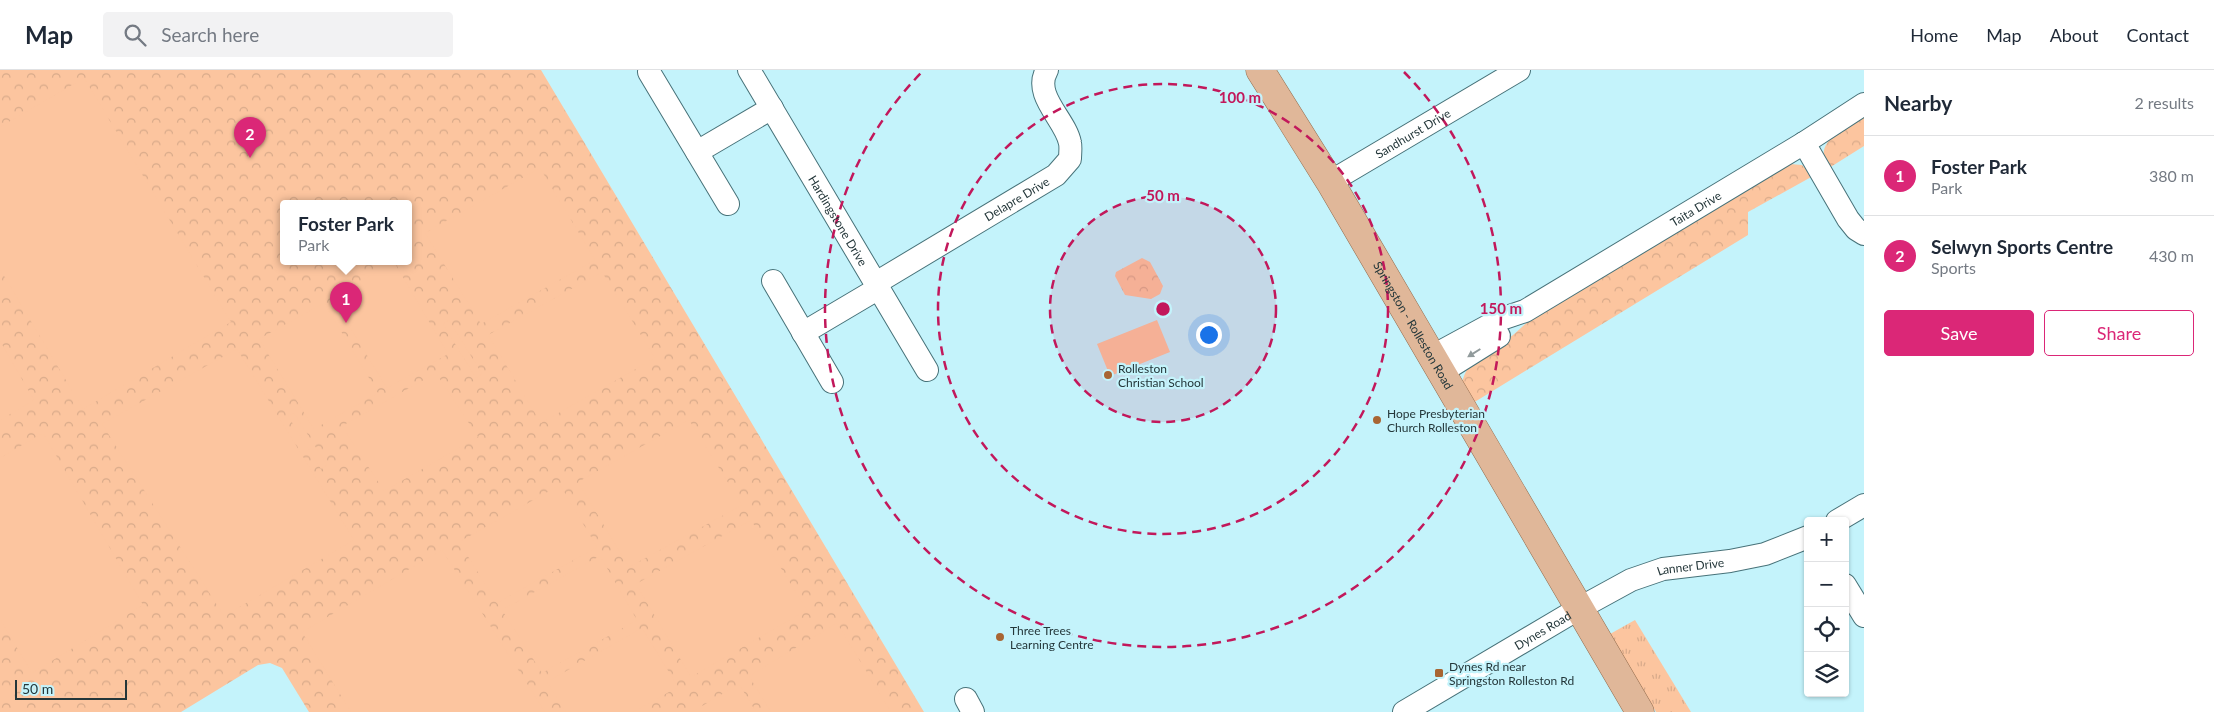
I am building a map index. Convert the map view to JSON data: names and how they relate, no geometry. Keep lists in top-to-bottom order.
{
  "streets": {
    "main road": ["Springston - Rolleston Road"],
    "street": [
      "Sandhurst Drive",
      "Delapre Drive",
      "Taita Drive",
      "Hardingstone Drive",
      "Lanner Drive",
      "Dynes Road"
    ]
  },
  "crossings": [
    ["Sandhurst Drive", "Springston - Rolleston Road"],
    ["Delapre Drive", "Hardingstone Drive"],
    ["Taita Drive", "Springston - Rolleston Road"],
    ["Springston - Rolleston Road", "Lanner Drive"],
    ["Springston - Rolleston Road", "Dynes Road"],
    ["Lanner Drive", "Dynes Road"]
  ],
  "places": {
    "other": ["Rolleston Christian School", "Hope Presbyterian Church Rolleston", "Three Trees Learning Centre"],
    "transit": ["Dynes Rd near Springston Rolleston Rd"]
  },
  "scale_bar": "50 m",
  "page": {
    "header": "Map",
    "search": "Search here",
    "nav": [
      "Home",
      "Map",
      "About",
      "Contact"
    ],
    "heading": ["Nearby", "2 results"],
    "pins": ["2", "1"],
    "list": [
      {
        "mark": "1",
        "name": "Foster Park",
        "note": "Park",
        "value": "380 m"
      },
      {
        "mark": "2",
        "name": "Selwyn Sports Centre",
        "note": "Sports",
        "value": "430 m"
      }
    ],
    "popup": ["Foster Park", "Park"],
    "buttons": ["Save", "Share"],
    "map_buttons": ["+", "−"],
    "scale": "50 m"
  },
  "rings": ["100 m", "50 m", "150 m"]
}
